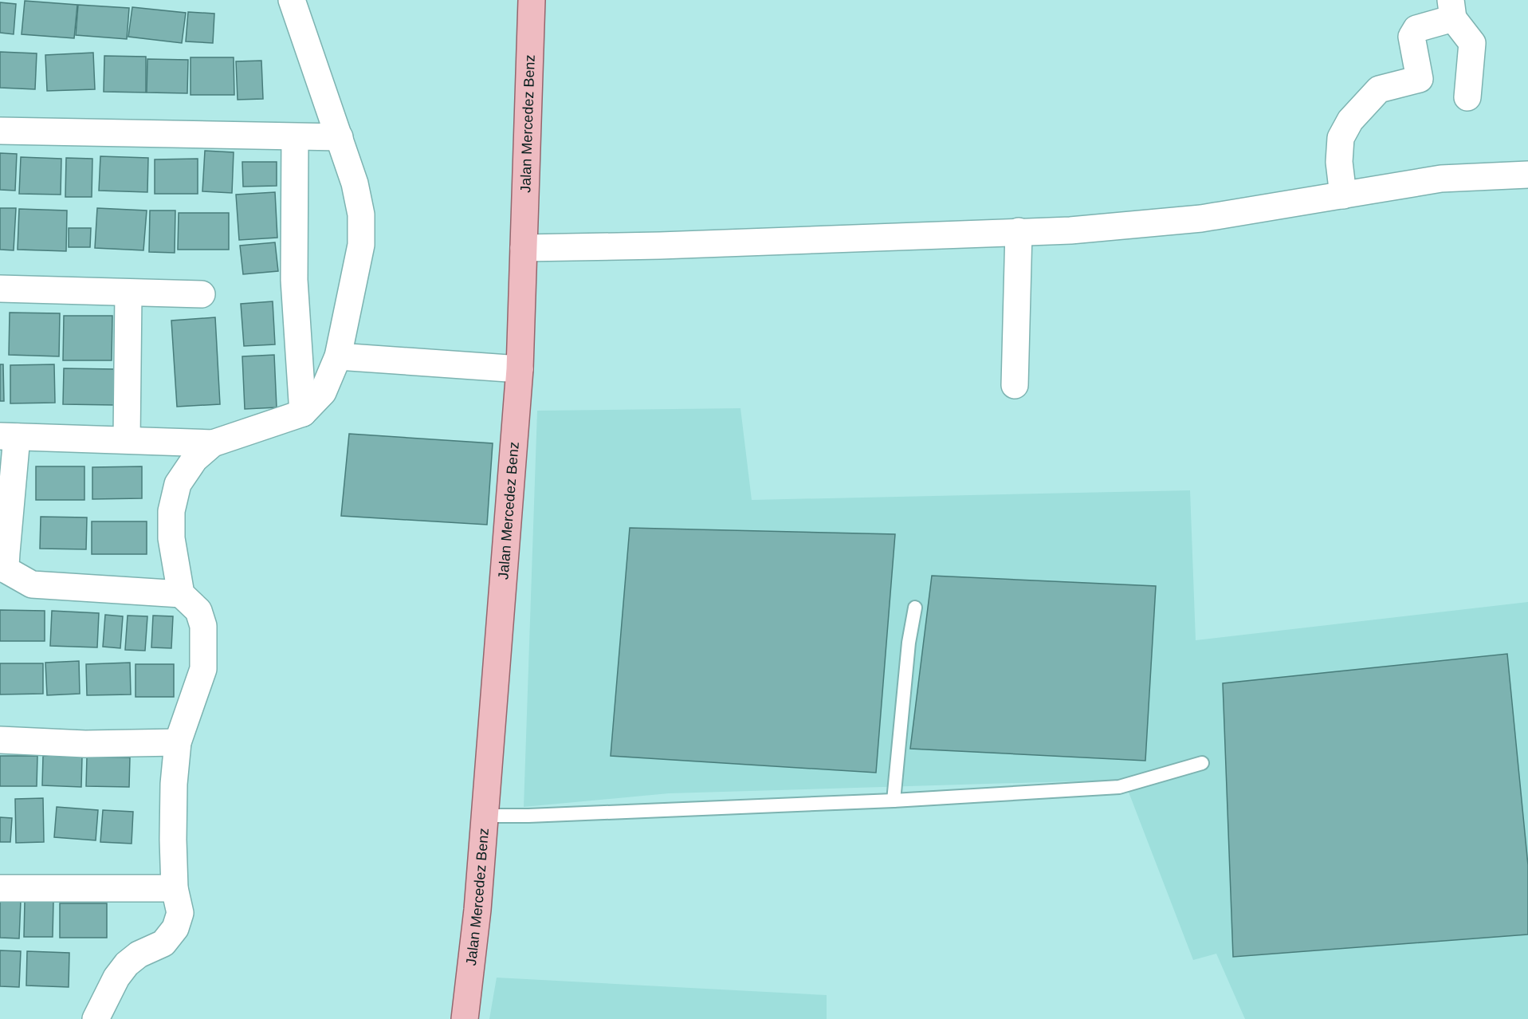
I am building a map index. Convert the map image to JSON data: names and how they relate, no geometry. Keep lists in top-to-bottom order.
{
  "streets": {
    "main road": ["Jalan Mercedez Benz"]
  }
}
